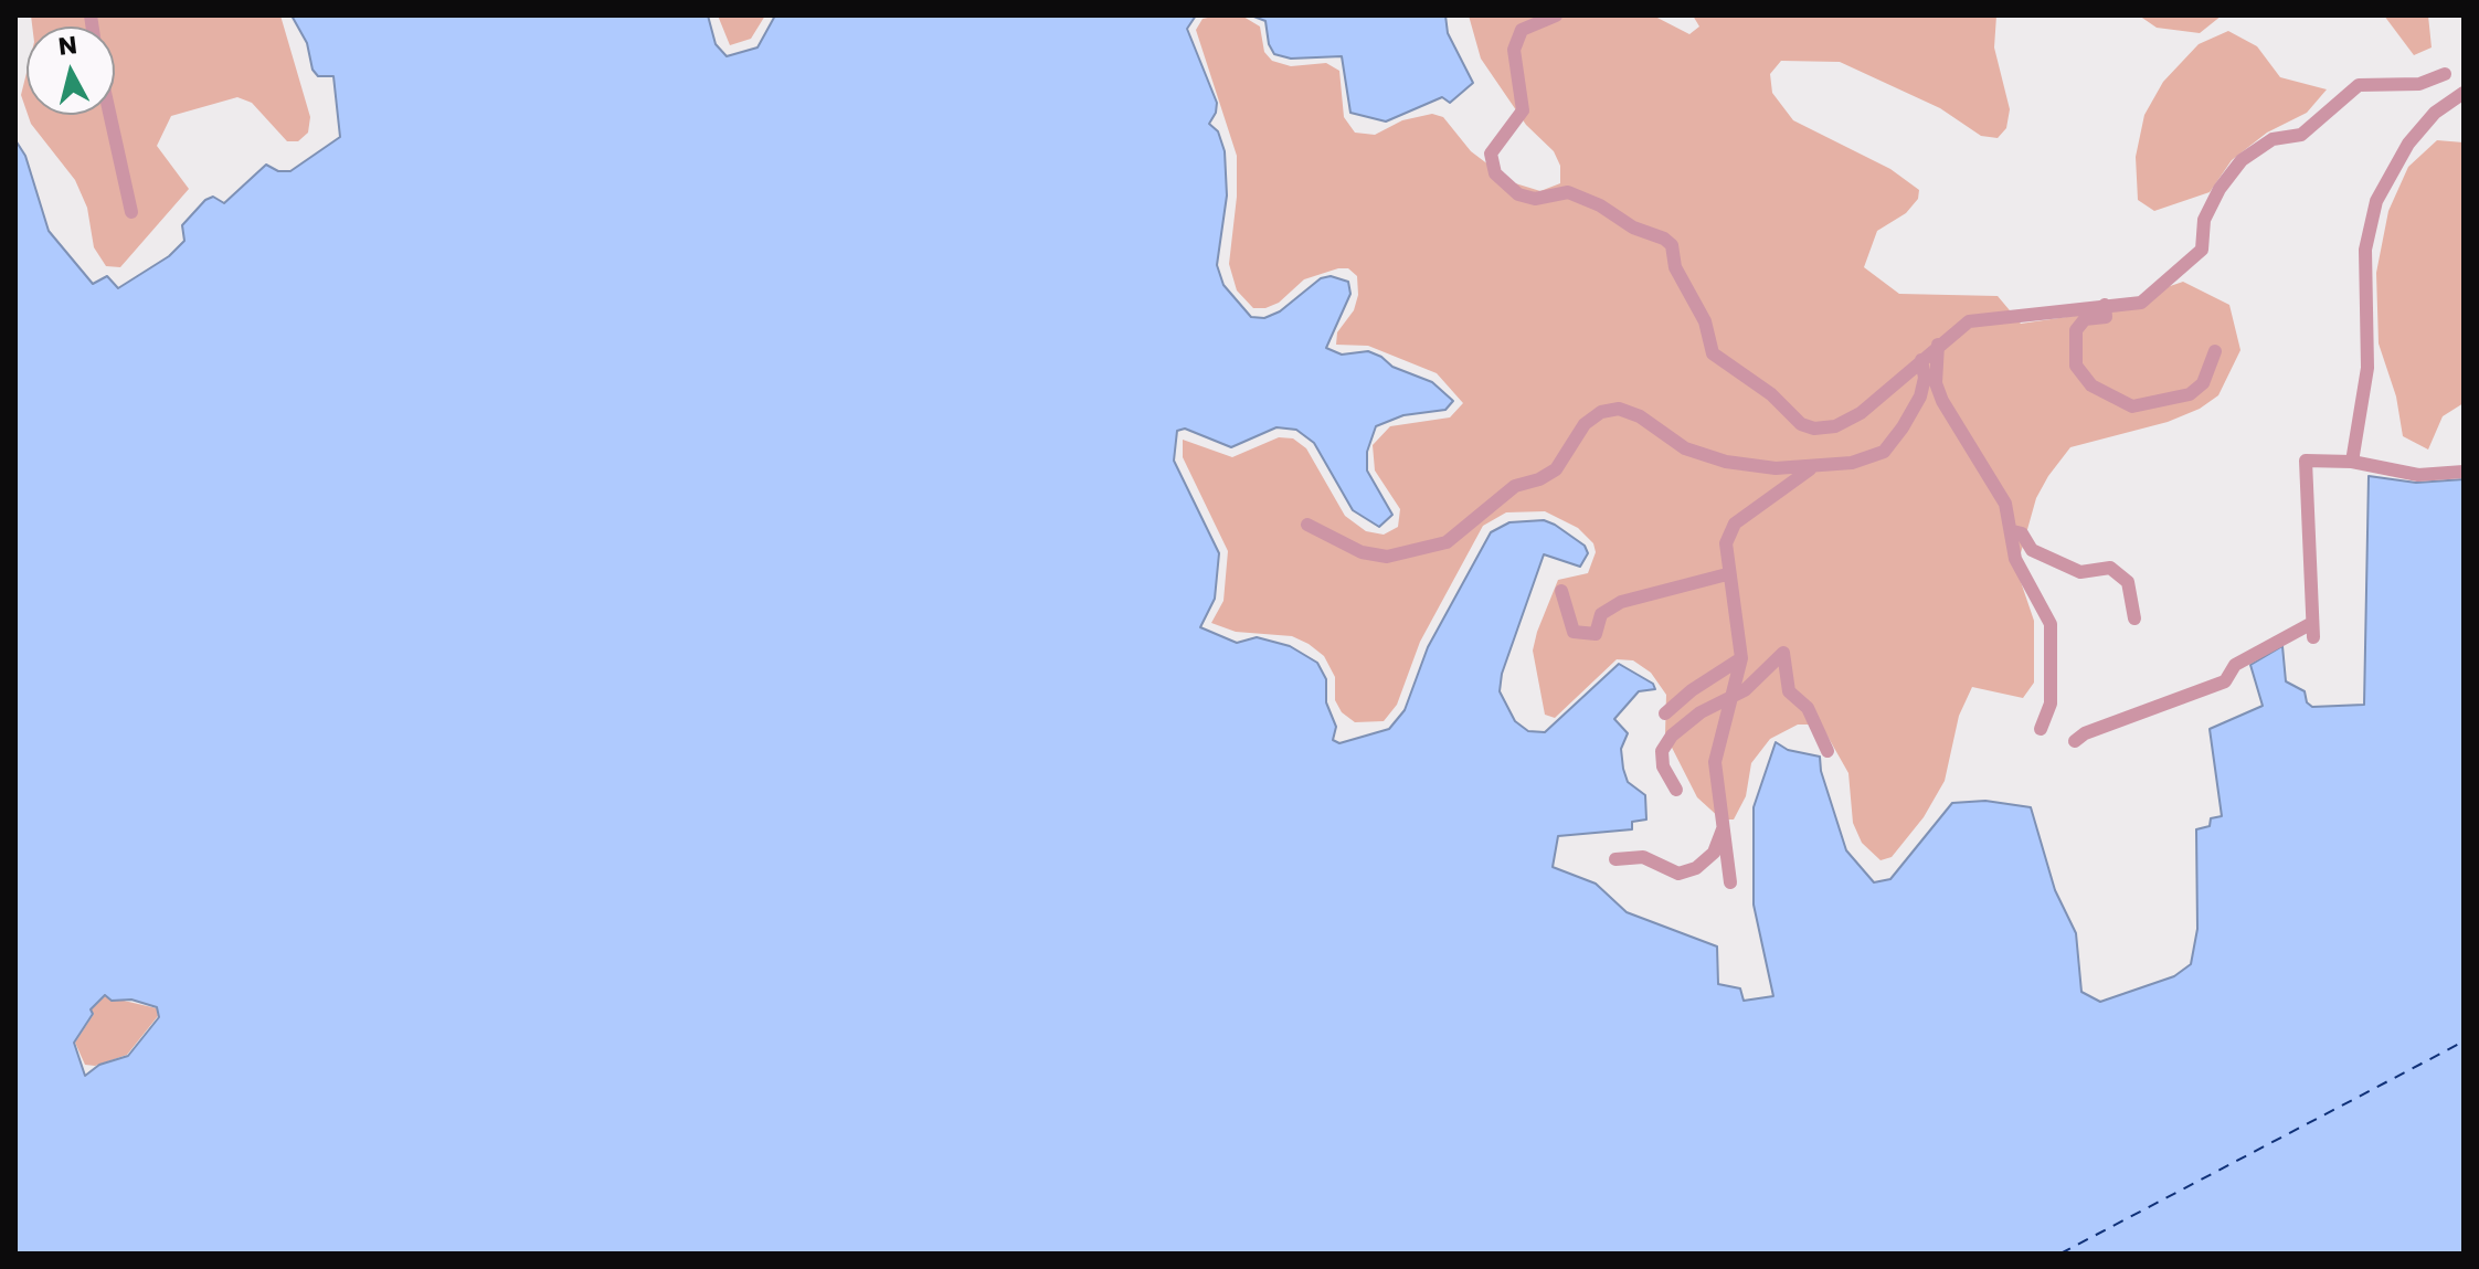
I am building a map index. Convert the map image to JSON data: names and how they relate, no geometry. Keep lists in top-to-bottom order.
{
  "north": "top"
}
